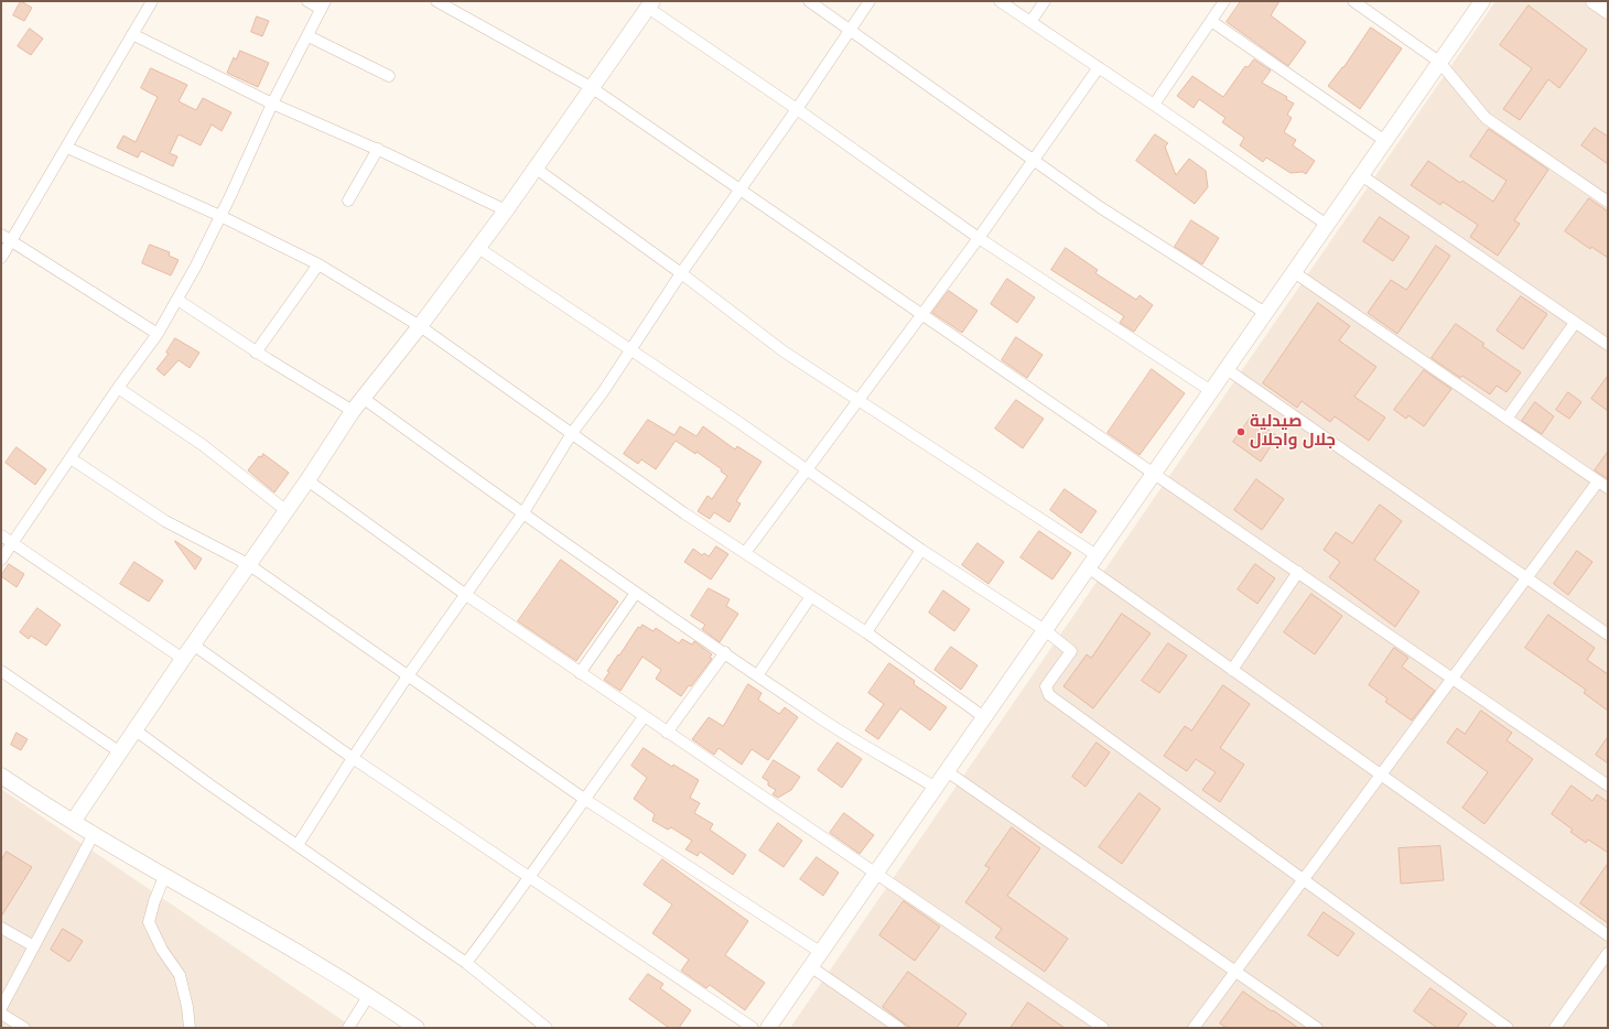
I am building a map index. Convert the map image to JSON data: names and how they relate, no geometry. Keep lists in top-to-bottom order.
{
  "places": ["صيدلية جلال واجلال"]
}
